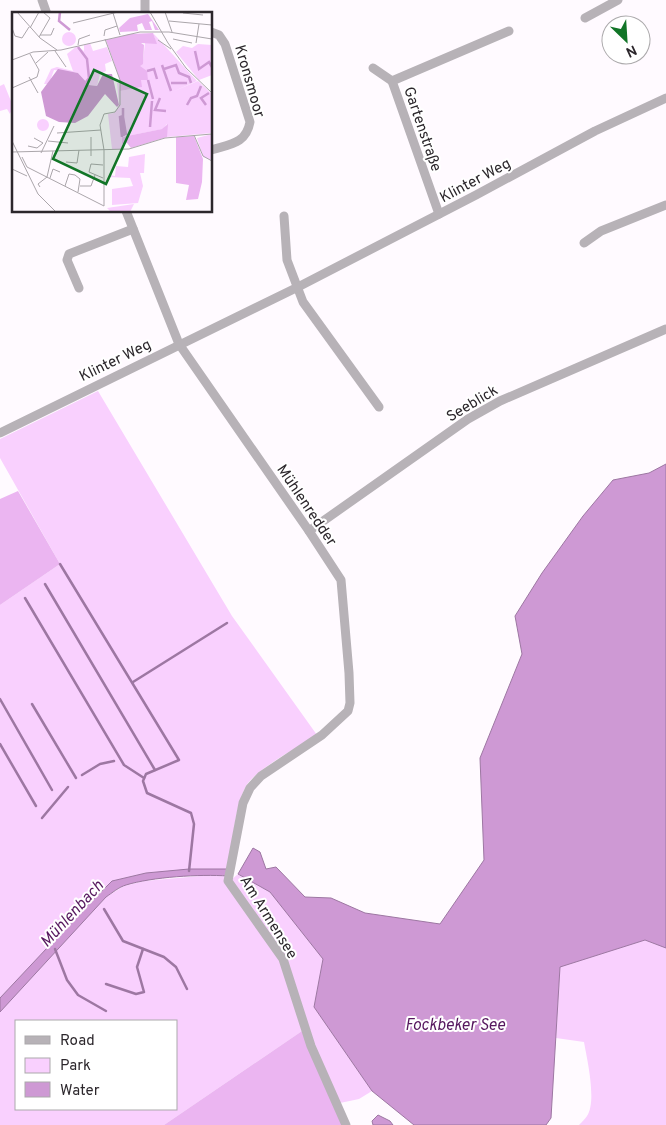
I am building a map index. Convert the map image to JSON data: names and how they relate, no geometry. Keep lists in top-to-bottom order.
{
  "streets": {
    "street": [
      "Kronsmoor",
      "Gartenstraße",
      "Klinter Weg",
      "Seeblick",
      "Mühlenredder",
      "Am Armensee"
    ]
  },
  "crossings": [
    ["Gartenstraße", "Klinter Weg"],
    ["Klinter Weg", "Mühlenredder"],
    ["Seeblick", "Mühlenredder"],
    ["Mühlenredder", "Am Armensee"]
  ],
  "water": ["Mühlenbach", "Fockbeker See"],
  "legend": ["Road", "Park", "Water"],
  "north": "bottom right"
}
